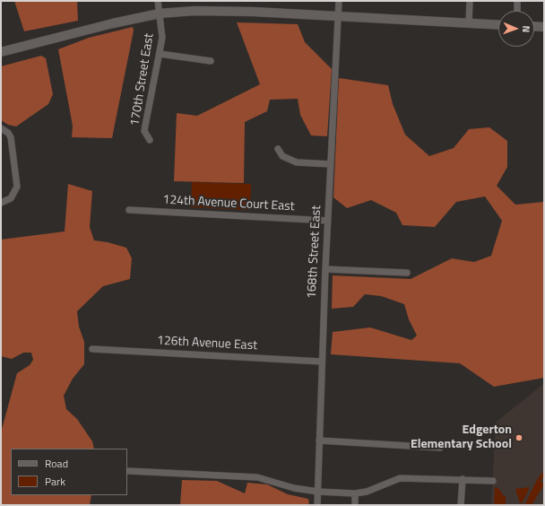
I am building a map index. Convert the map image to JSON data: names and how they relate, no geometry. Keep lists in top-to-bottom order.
{
  "streets": {
    "street": [
      "170th Street East",
      "124th Avenue Court East",
      "168th Street East",
      "126th Avenue East"
    ]
  },
  "crossings": [
    ["124th Avenue Court East", "168th Street East"],
    ["168th Street East", "126th Avenue East"]
  ],
  "places": ["Edgerton Elementary School"],
  "legend": ["Road", "Park"],
  "north": "right"
}
